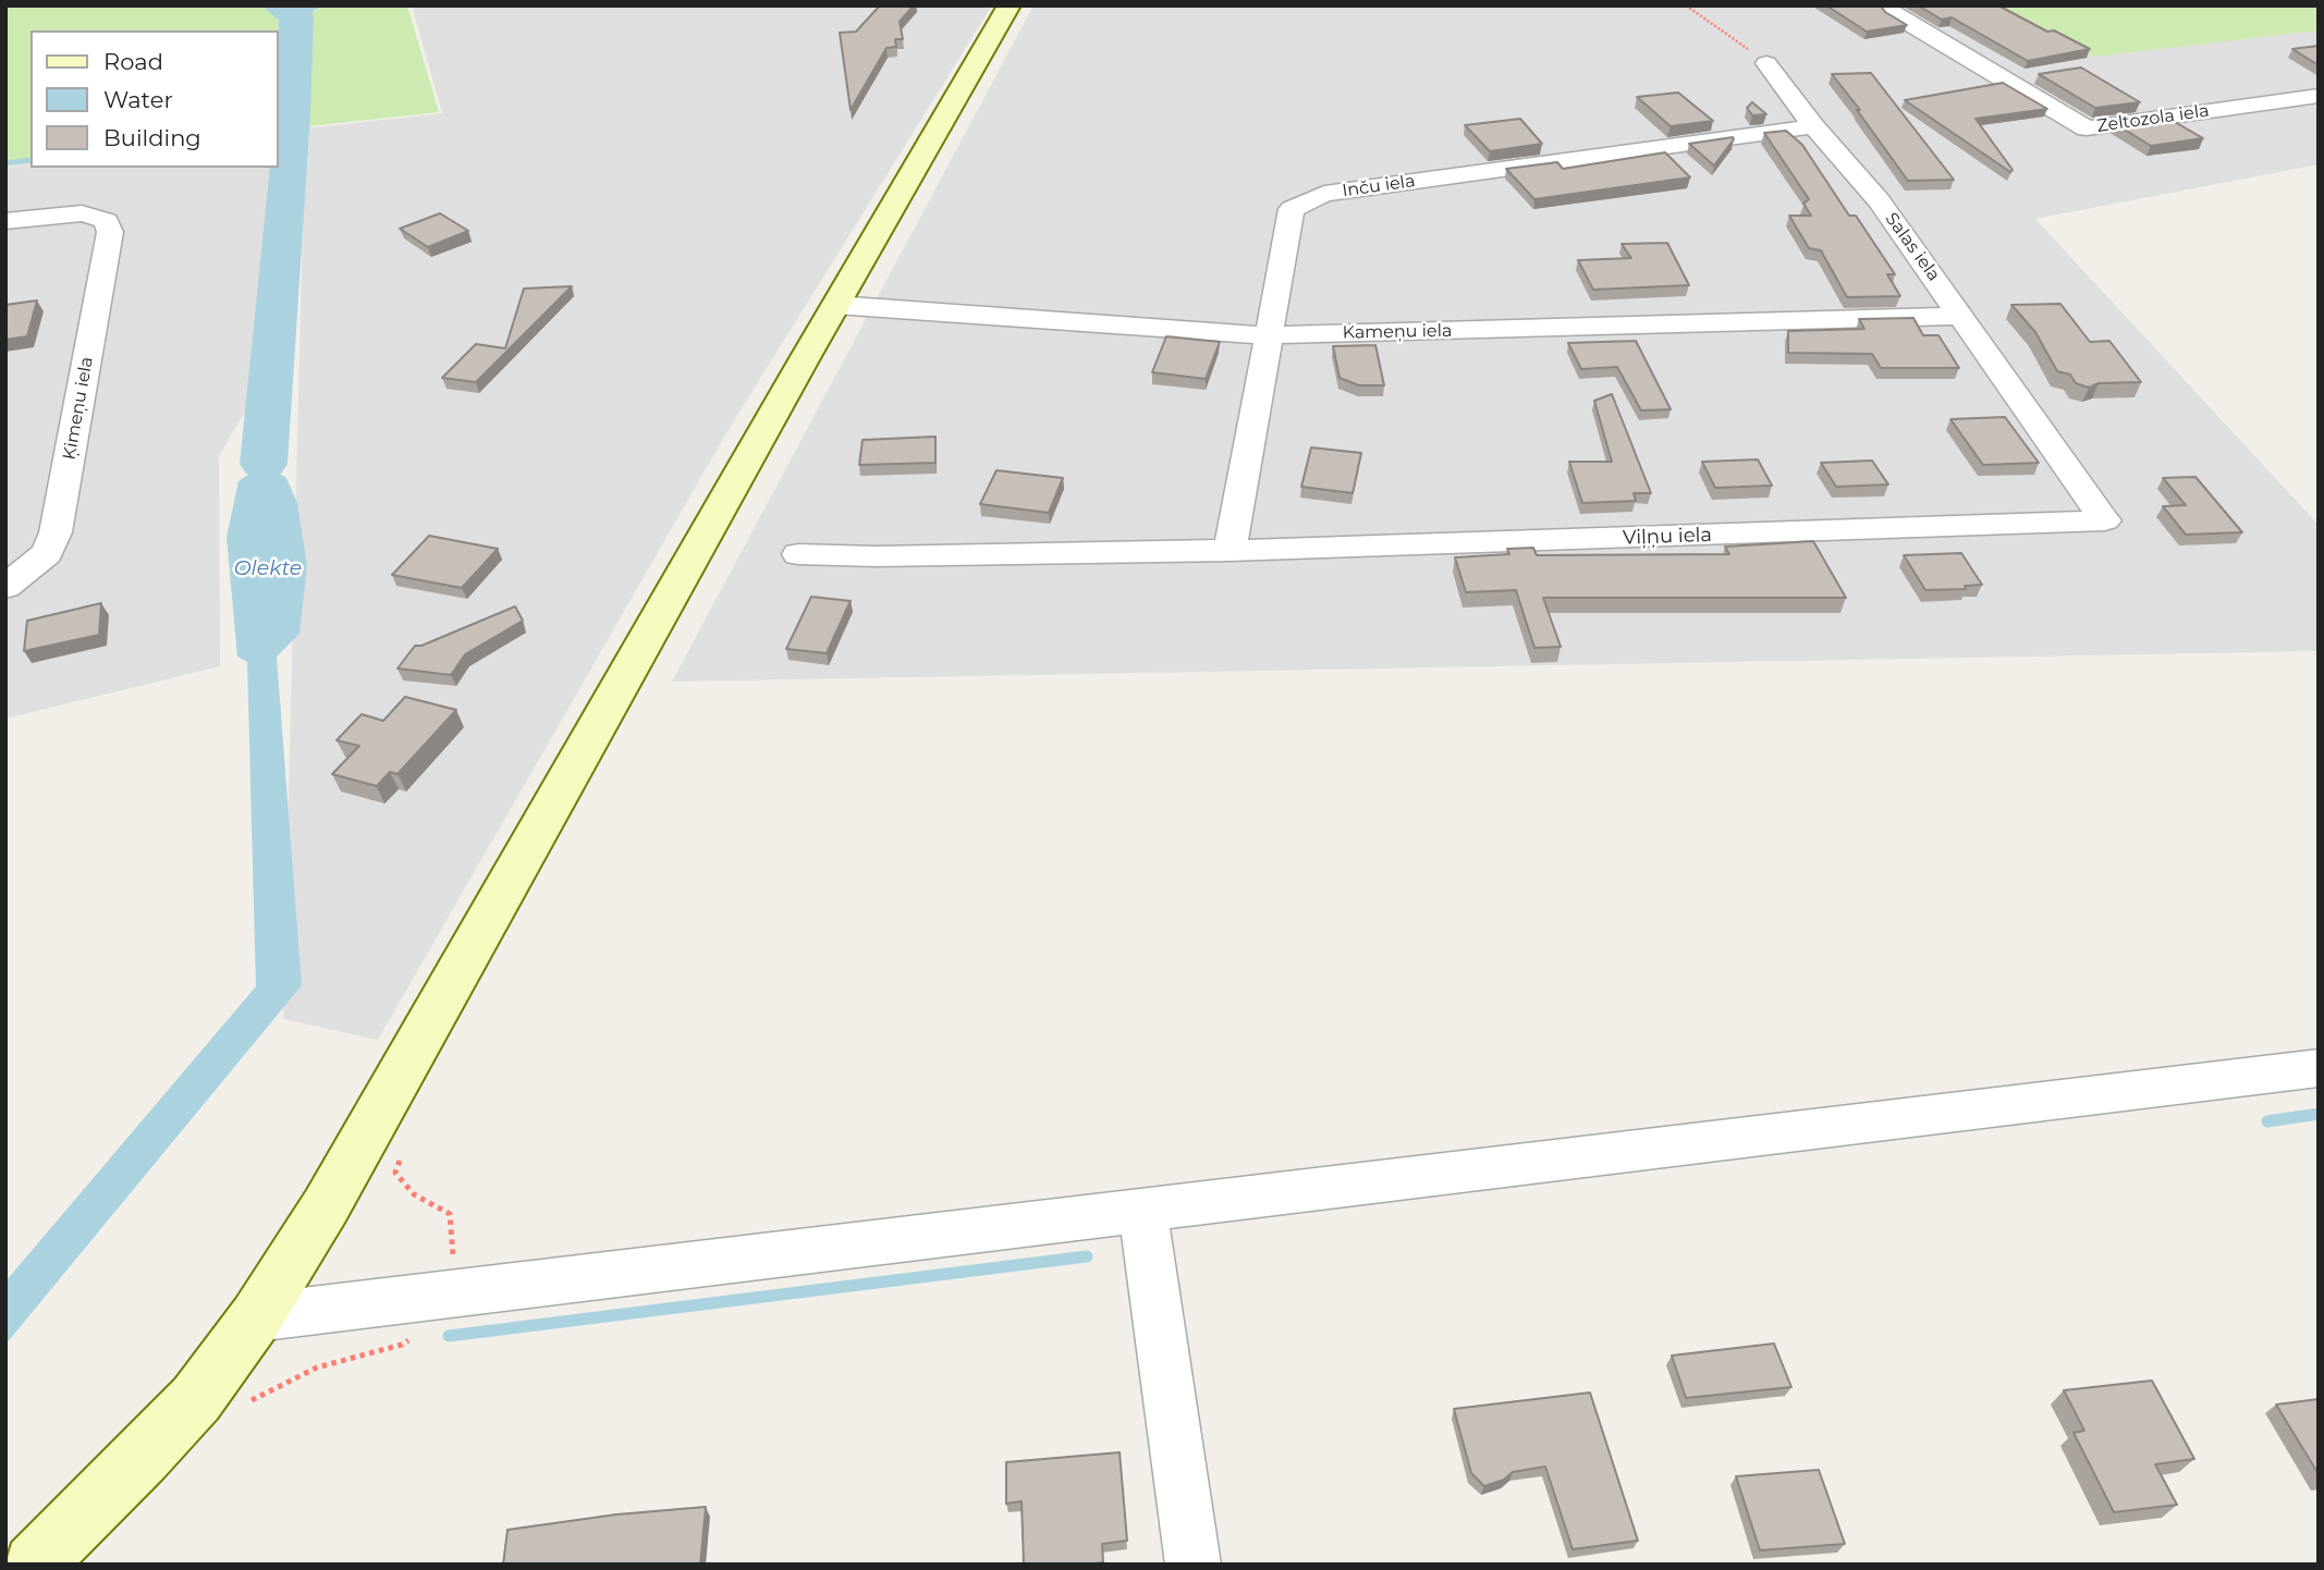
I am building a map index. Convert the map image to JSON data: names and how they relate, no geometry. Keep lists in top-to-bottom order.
{
  "streets": {
    "street": [
      "Zeltozola iela",
      "Inču iela",
      "Salas iela",
      "Kameņu iela",
      "Ķimeņu iela",
      "Viļņu iela"
    ]
  },
  "crossings": [
    ["Inču iela", "Salas iela"],
    ["Inču iela", "Kameņu iela"],
    ["Inču iela", "Viļņu iela"],
    ["Salas iela", "Kameņu iela"],
    ["Salas iela", "Viļņu iela"]
  ],
  "water": ["Olekte"],
  "legend": ["Road", "Water", "Building"]
}
